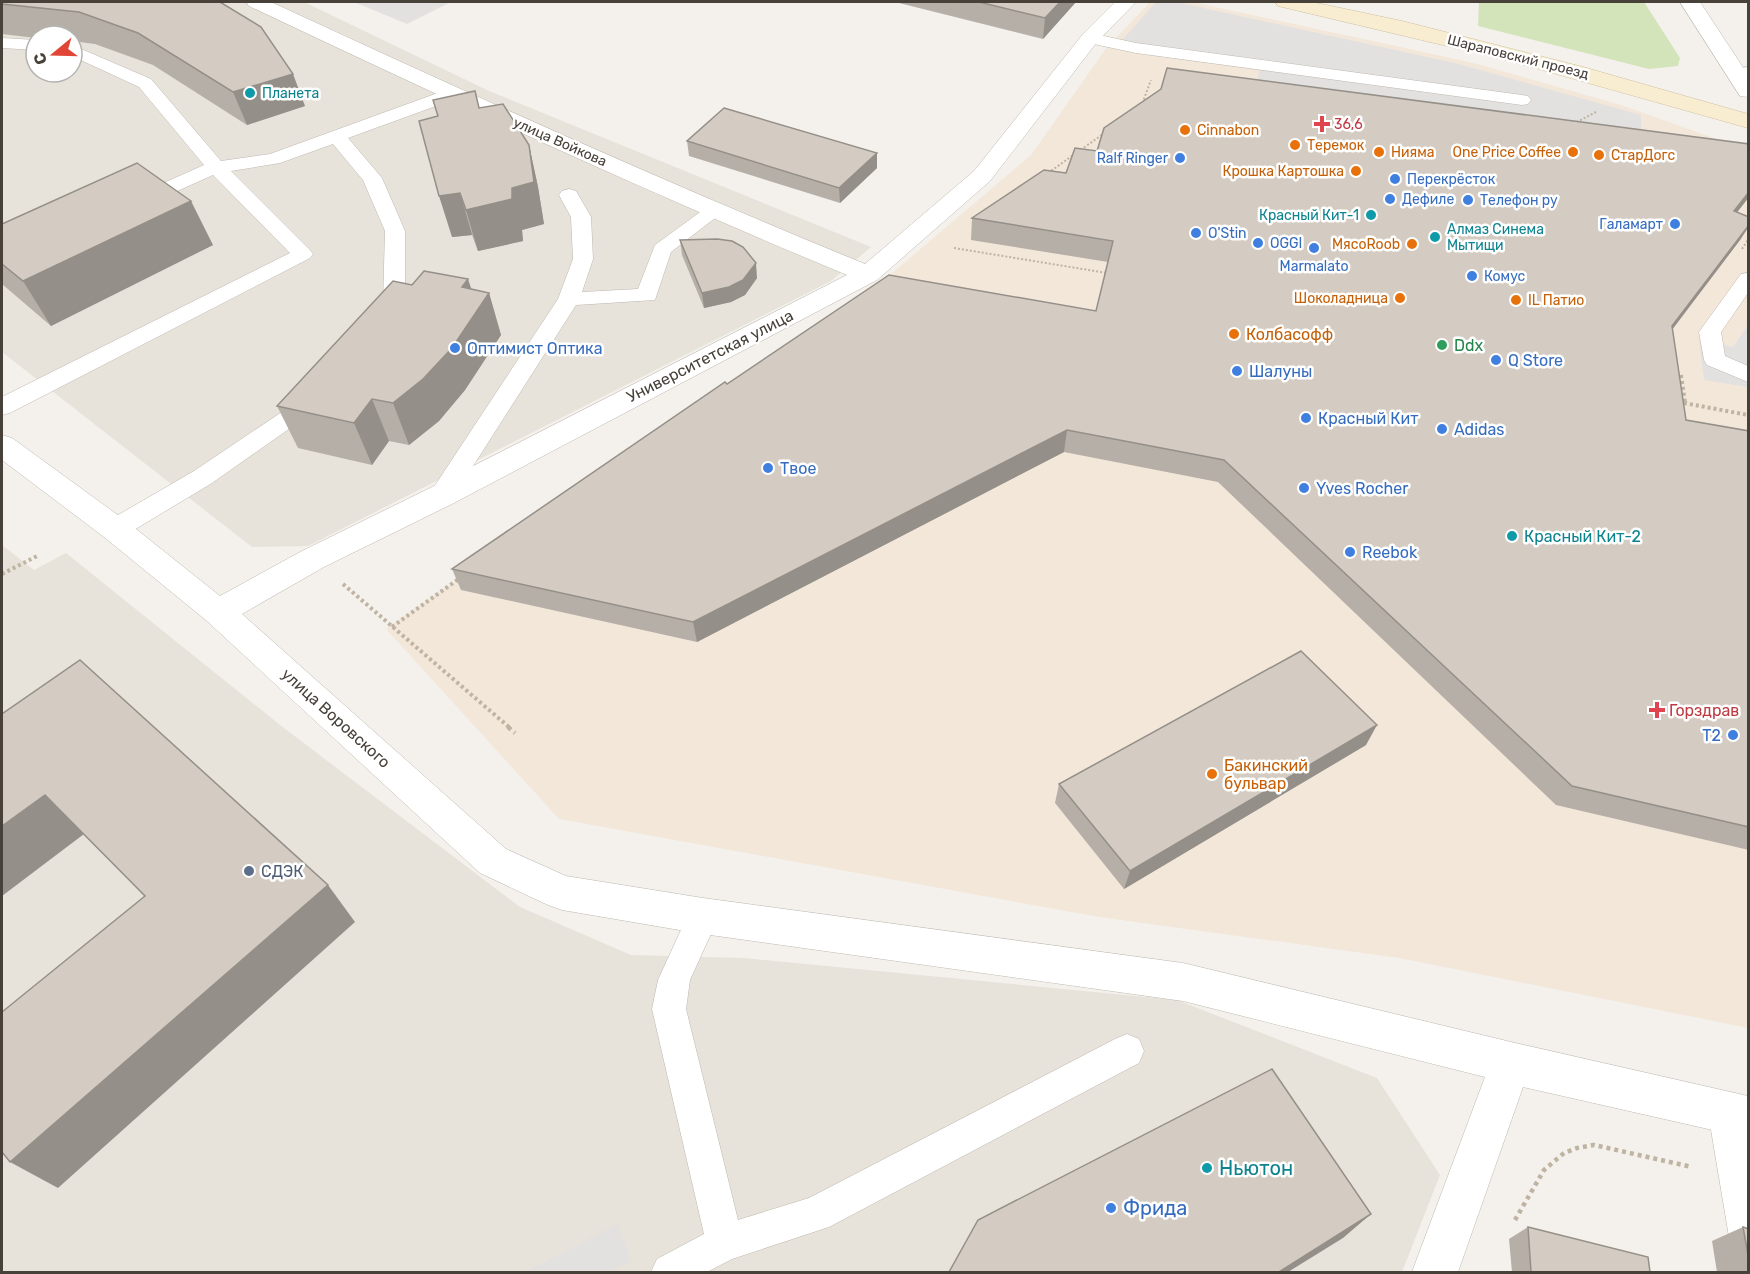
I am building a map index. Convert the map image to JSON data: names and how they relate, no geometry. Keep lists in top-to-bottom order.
{
  "streets": {
    "main road": ["Шараповский проезд"],
    "street": ["улица Войкова", "Университетская улица", "улица Воровского"]
  },
  "crossings": [
    ["улица Войкова", "Университетская улица"],
    ["Университетская улица", "улица Воровского"]
  ],
  "places": {
    "other": [
      "Планета",
      "Cinnabon",
      "Теремок",
      "Нияма",
      "One Price Coffee",
      "СтарДогс",
      "Ralf Ringer",
      "Крошка Картошка",
      "Перекрёсток",
      "Дефиле",
      "Телефон ру",
      "Красный Кит-1",
      "Галамарт",
      "O'Stin",
      "Алмаз Синема Мытищи",
      "OGGI",
      "МясоRoob",
      "Marmalato",
      "Комус",
      "Шоколадница",
      "IL Патио",
      "Колбасофф",
      "Ddx",
      "Оптимист Оптика",
      "Q Store",
      "Шалуны",
      "Красный Кит",
      "Adidas",
      "Твое",
      "Yves Rocher",
      "Красный Кит-2",
      "Reebok",
      "T2",
      "Бакинский бульвар",
      "СДЭК",
      "Ньютон",
      "Фрида"
    ],
    "health": ["36,6", "Горздрав"]
  },
  "north": "left"
}
